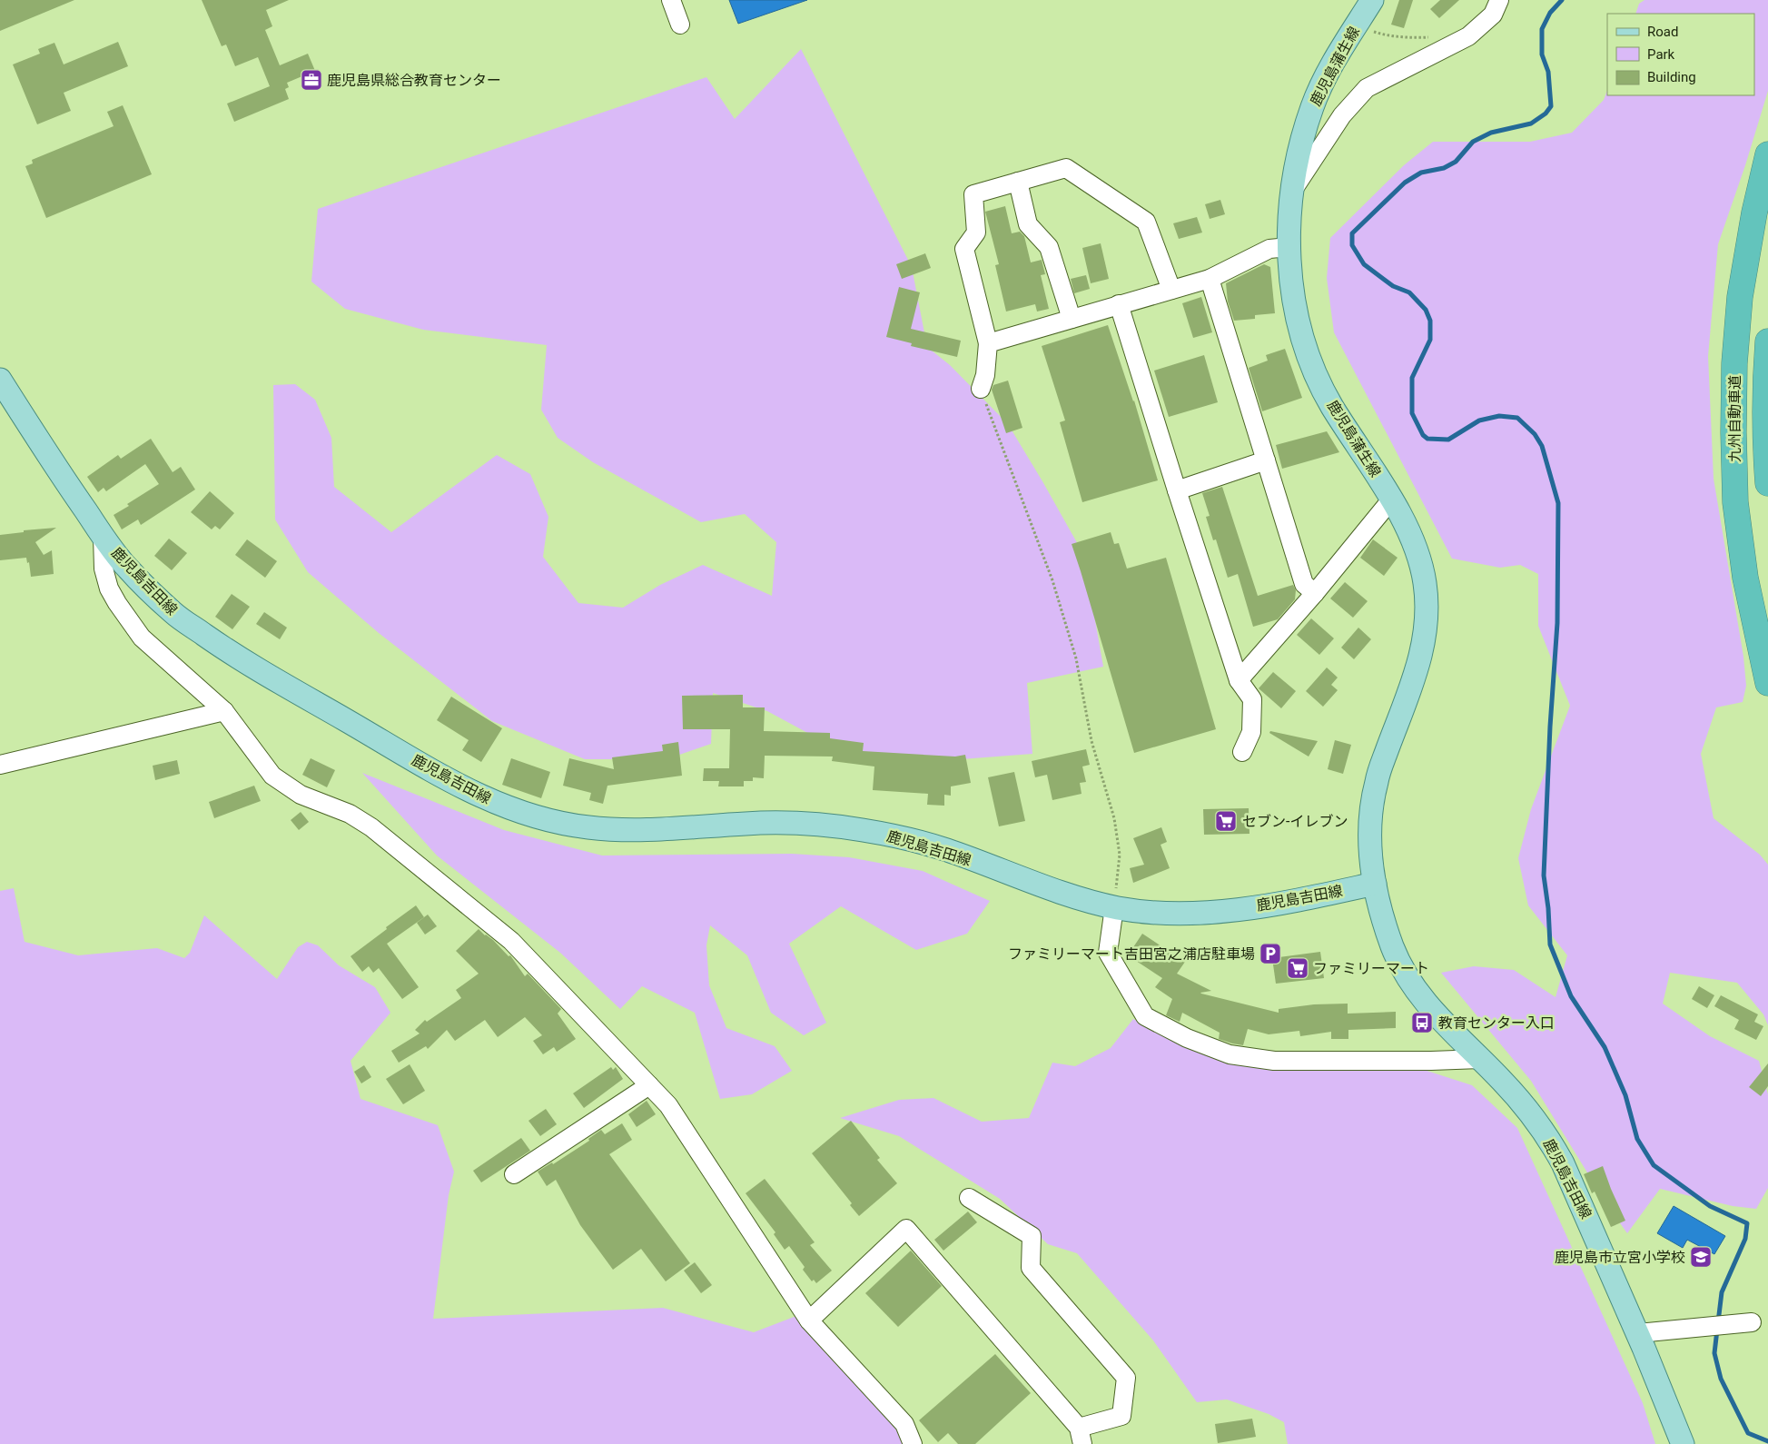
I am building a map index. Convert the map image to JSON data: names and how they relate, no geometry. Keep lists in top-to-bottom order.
{
  "streets": {
    "highway": ["九州自動車道"],
    "main road": ["鹿児島蒲生線", "鹿児島吉田線"]
  },
  "crossings": [
    ["鹿児島蒲生線", "鹿児島吉田線"]
  ],
  "places": {
    "office": ["鹿児島県総合教育センター"],
    "supermarket": ["セブン-イレブン", "ファミリーマート"],
    "parking": ["ファミリーマート吉田宮之浦店駐車場"],
    "bus stop": ["教育センター入口"],
    "school or university": ["鹿児島市立宮小学校"]
  },
  "legend": ["Road", "Park", "Building"]
}
